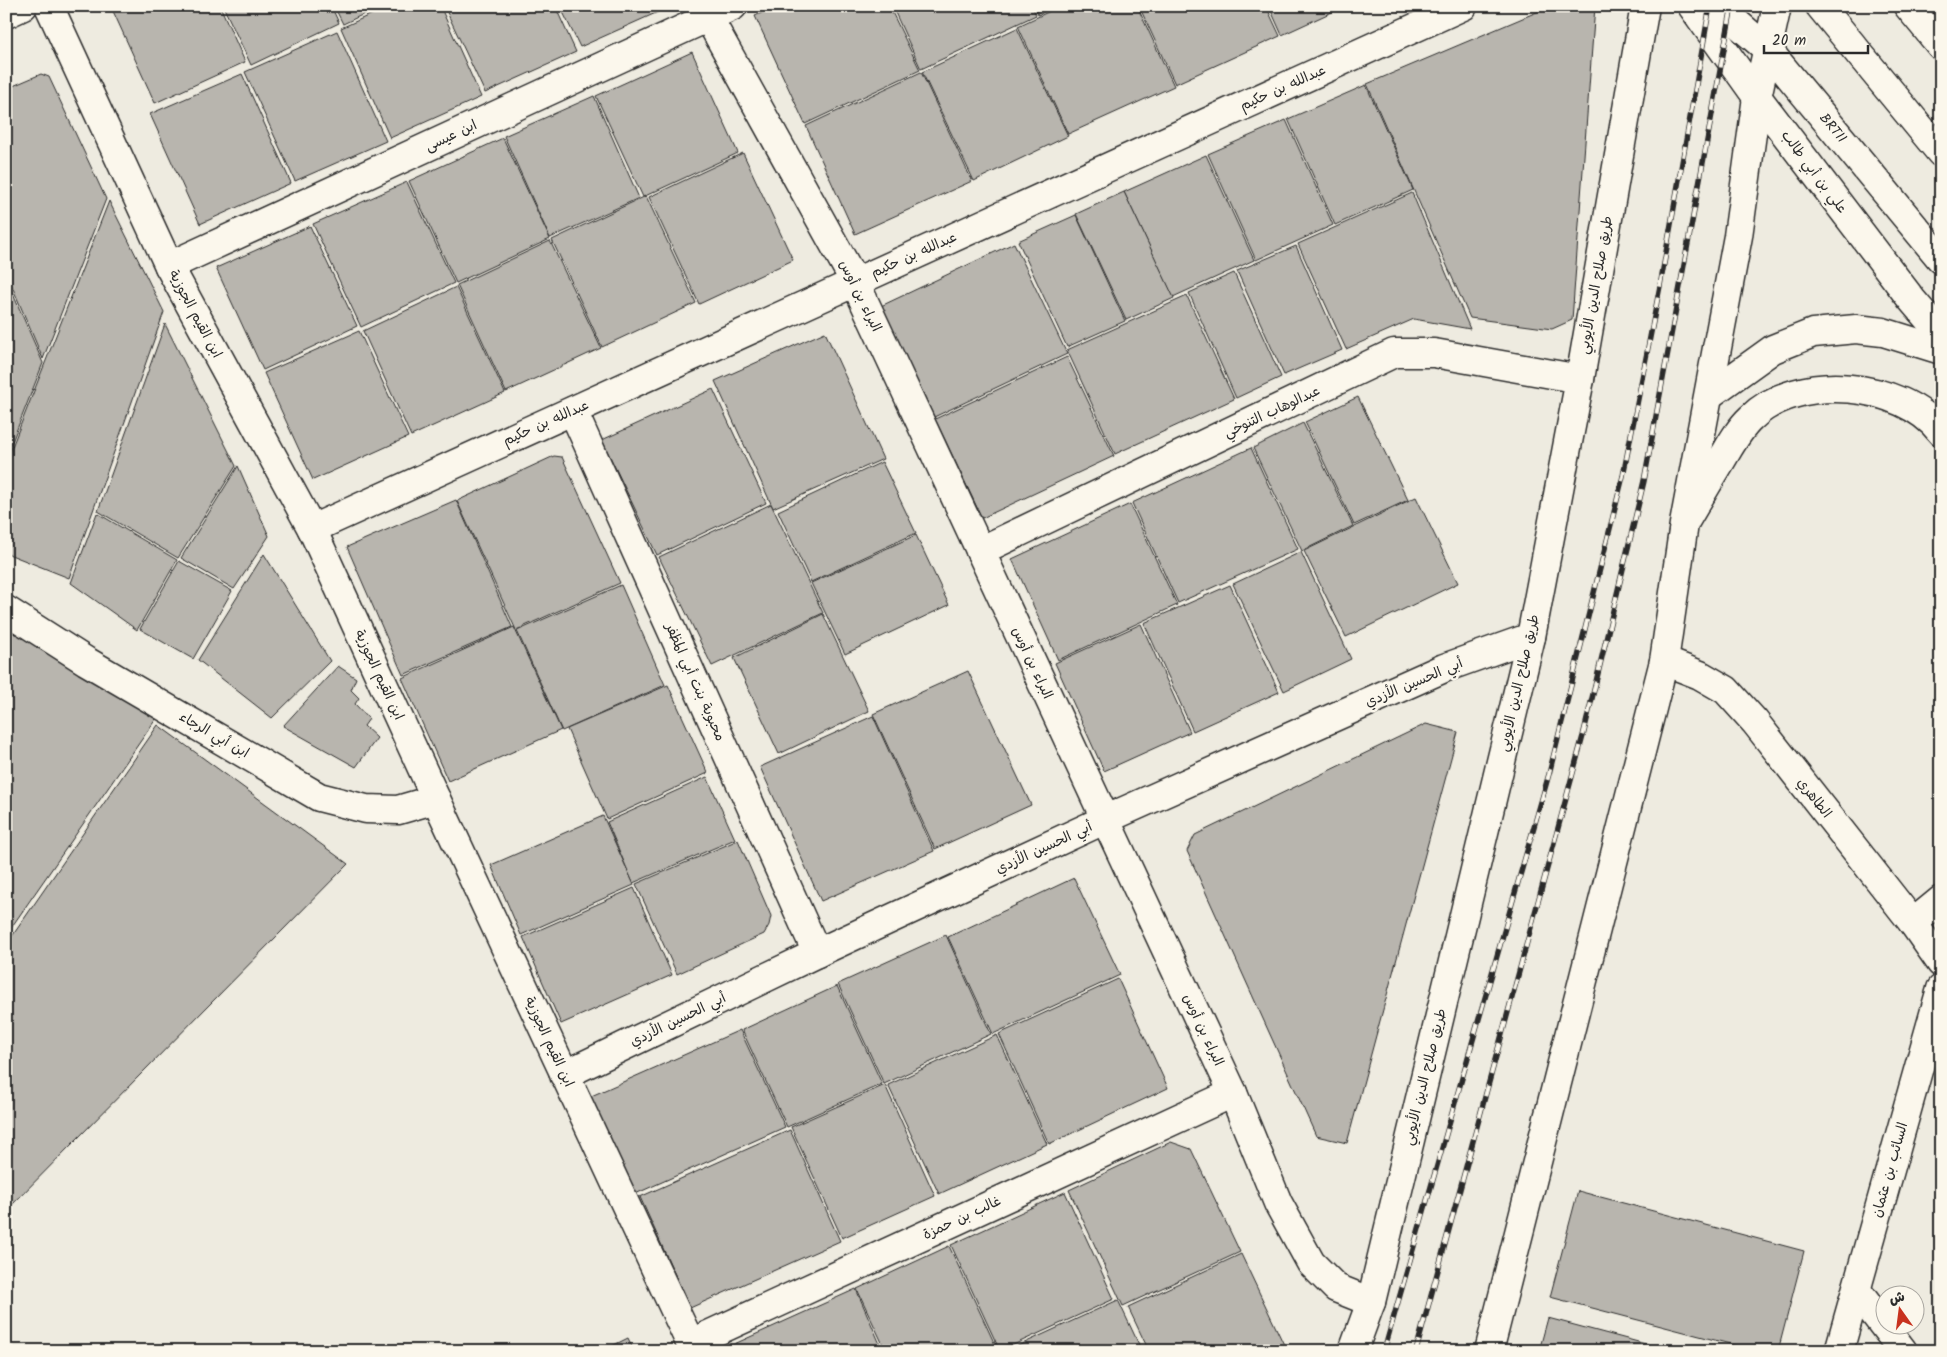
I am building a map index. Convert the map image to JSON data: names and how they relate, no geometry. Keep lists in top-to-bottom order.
{
  "streets": {
    "street": [
      "عبدالله بن حكيم",
      "BRT11",
      "ابن عيسى",
      "علي بن أبي طالب",
      "طريق صلاح الدين الأيوبي",
      "البراء بن أوس",
      "ابن القيم الجوزية",
      "عبدالوهاب التنوخي",
      "محبوبة بنت أبي المظفر",
      "أبي الحسين الأزدي",
      "ابن أبي الرجاء",
      "الطاهري",
      "السائب بن عثمان",
      "غالب بن حمزة"
    ]
  },
  "crossings": [
    ["عبدالله بن حكيم", "البراء بن أوس"],
    ["عبدالله بن حكيم", "ابن القيم الجوزية"],
    ["عبدالله بن حكيم", "محبوبة بنت أبي المظفر"],
    ["ابن عيسى", "البراء بن أوس"],
    ["ابن عيسى", "ابن القيم الجوزية"],
    ["طريق صلاح الدين الأيوبي", "البراء بن أوس"],
    ["طريق صلاح الدين الأيوبي", "عبدالوهاب التنوخي"],
    ["طريق صلاح الدين الأيوبي", "أبي الحسين الأزدي"],
    ["البراء بن أوس", "عبدالوهاب التنوخي"],
    ["البراء بن أوس", "أبي الحسين الأزدي"],
    ["البراء بن أوس", "غالب بن حمزة"],
    ["ابن القيم الجوزية", "أبي الحسين الأزدي"],
    ["ابن القيم الجوزية", "ابن أبي الرجاء"],
    ["ابن القيم الجوزية", "غالب بن حمزة"],
    ["محبوبة بنت أبي المظفر", "أبي الحسين الأزدي"]
  ],
  "scale_bar": "20 m",
  "north": "top"
}
